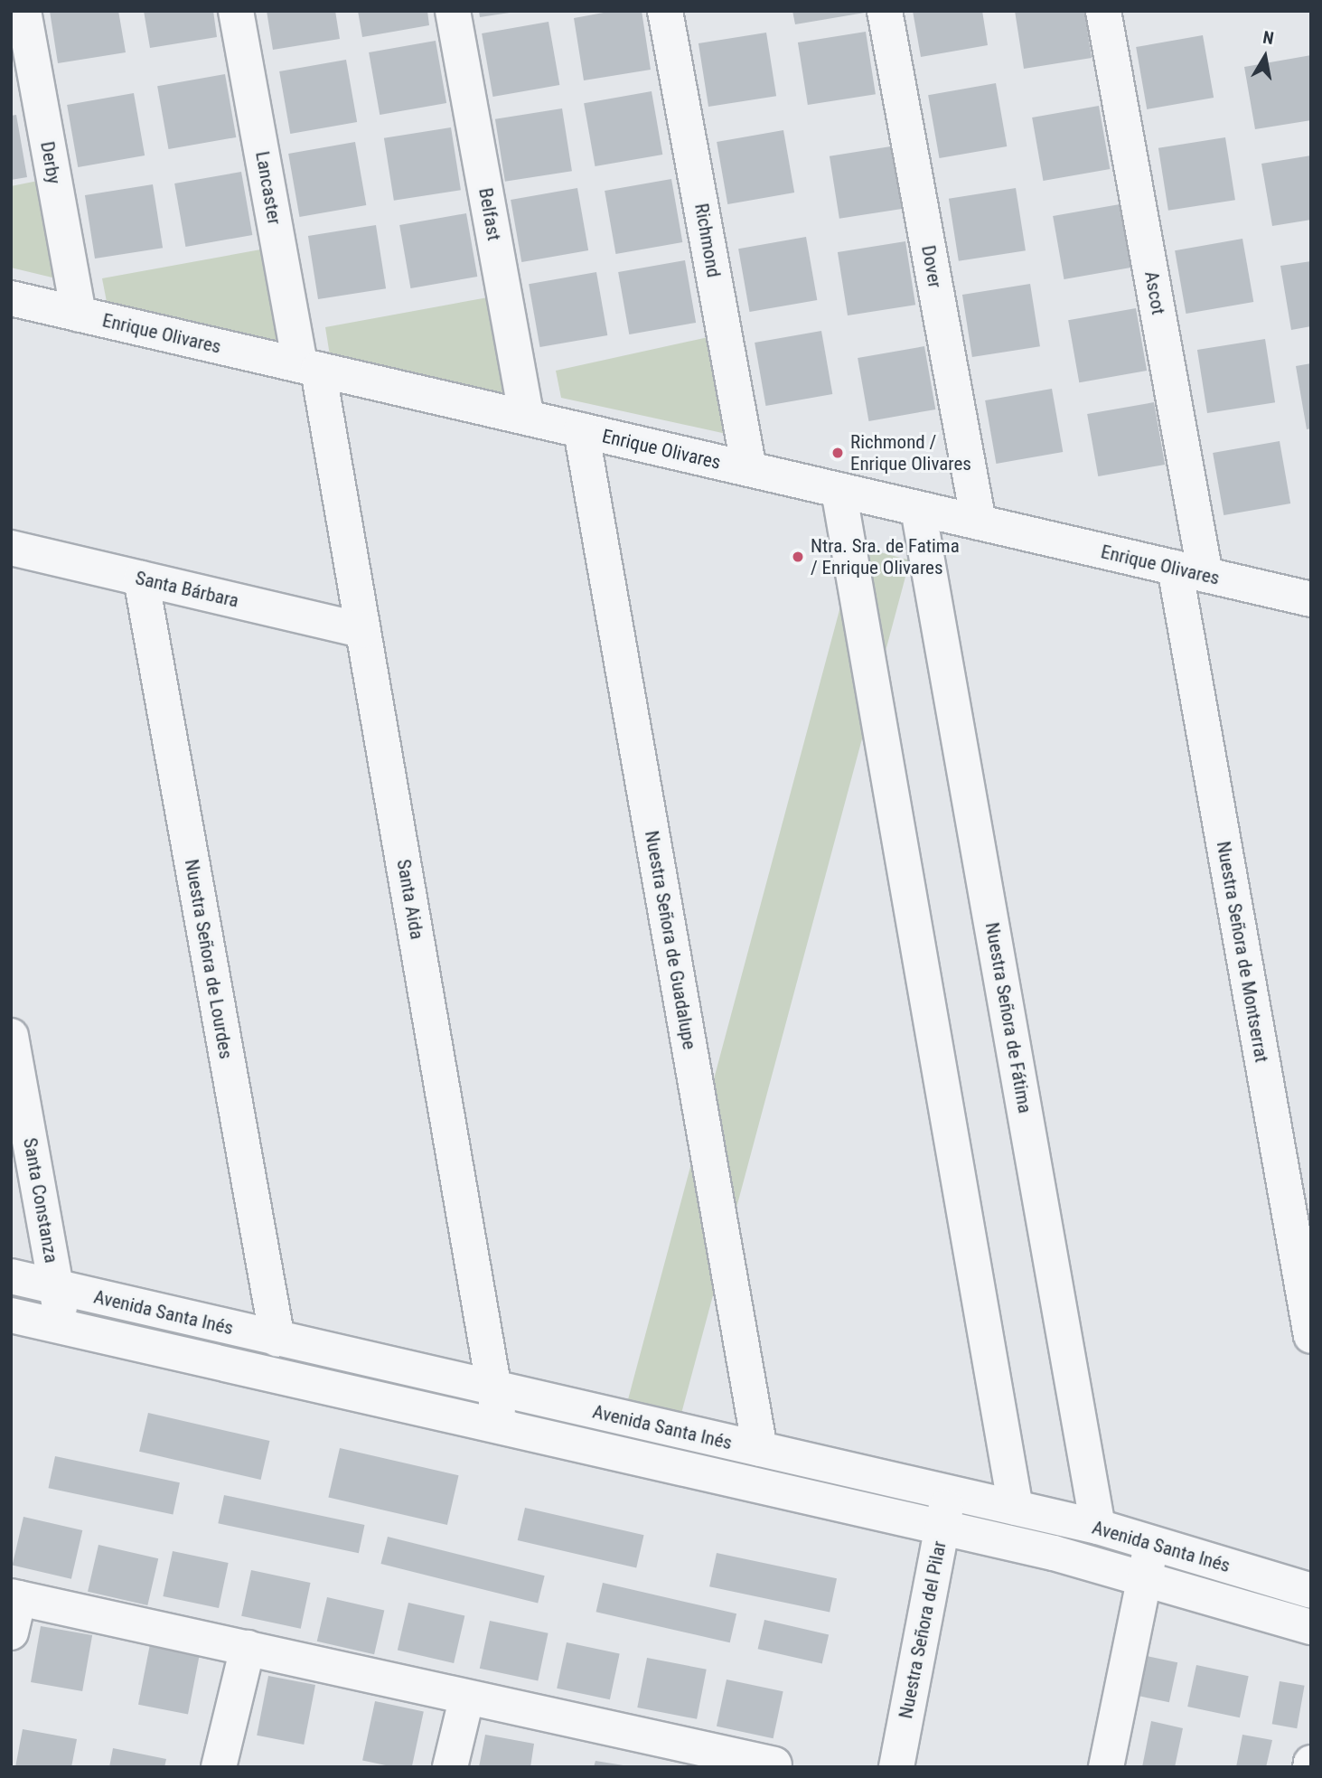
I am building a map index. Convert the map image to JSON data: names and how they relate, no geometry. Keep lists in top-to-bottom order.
{
  "streets": {
    "street": [
      "Derby",
      "Lancaster",
      "Belfast",
      "Richmond",
      "Dover",
      "Ascot",
      "Enrique Olivares",
      "Santa Bárbara",
      "Santa Aida",
      "Nuestra Señora de Guadalupe",
      "Nuestra Señora de Montserrat",
      "Nuestra Señora de Lourdes",
      "Nuestra Señora de Fátima",
      "Santa Constanza",
      "Avenida Santa Inés",
      "Nuestra Señora del Pilar"
    ]
  },
  "crossings": [
    ["Derby", "Enrique Olivares"],
    ["Lancaster", "Enrique Olivares"],
    ["Lancaster", "Santa Aida"],
    ["Belfast", "Enrique Olivares"],
    ["Richmond", "Enrique Olivares"],
    ["Dover", "Enrique Olivares"],
    ["Ascot", "Enrique Olivares"],
    ["Ascot", "Nuestra Señora de Montserrat"],
    ["Enrique Olivares", "Santa Aida"],
    ["Enrique Olivares", "Nuestra Señora de Guadalupe"],
    ["Enrique Olivares", "Nuestra Señora de Montserrat"],
    ["Enrique Olivares", "Nuestra Señora de Fátima"],
    ["Santa Bárbara", "Santa Aida"],
    ["Santa Bárbara", "Nuestra Señora de Lourdes"],
    ["Santa Aida", "Avenida Santa Inés"],
    ["Nuestra Señora de Guadalupe", "Avenida Santa Inés"],
    ["Nuestra Señora de Lourdes", "Avenida Santa Inés"],
    ["Nuestra Señora de Fátima", "Avenida Santa Inés"],
    ["Santa Constanza", "Avenida Santa Inés"],
    ["Avenida Santa Inés", "Nuestra Señora del Pilar"]
  ],
  "places": ["Richmond / Enrique Olivares", "Ntra. Sra. de Fatima / Enrique Olivares"],
  "north": "top"
}
